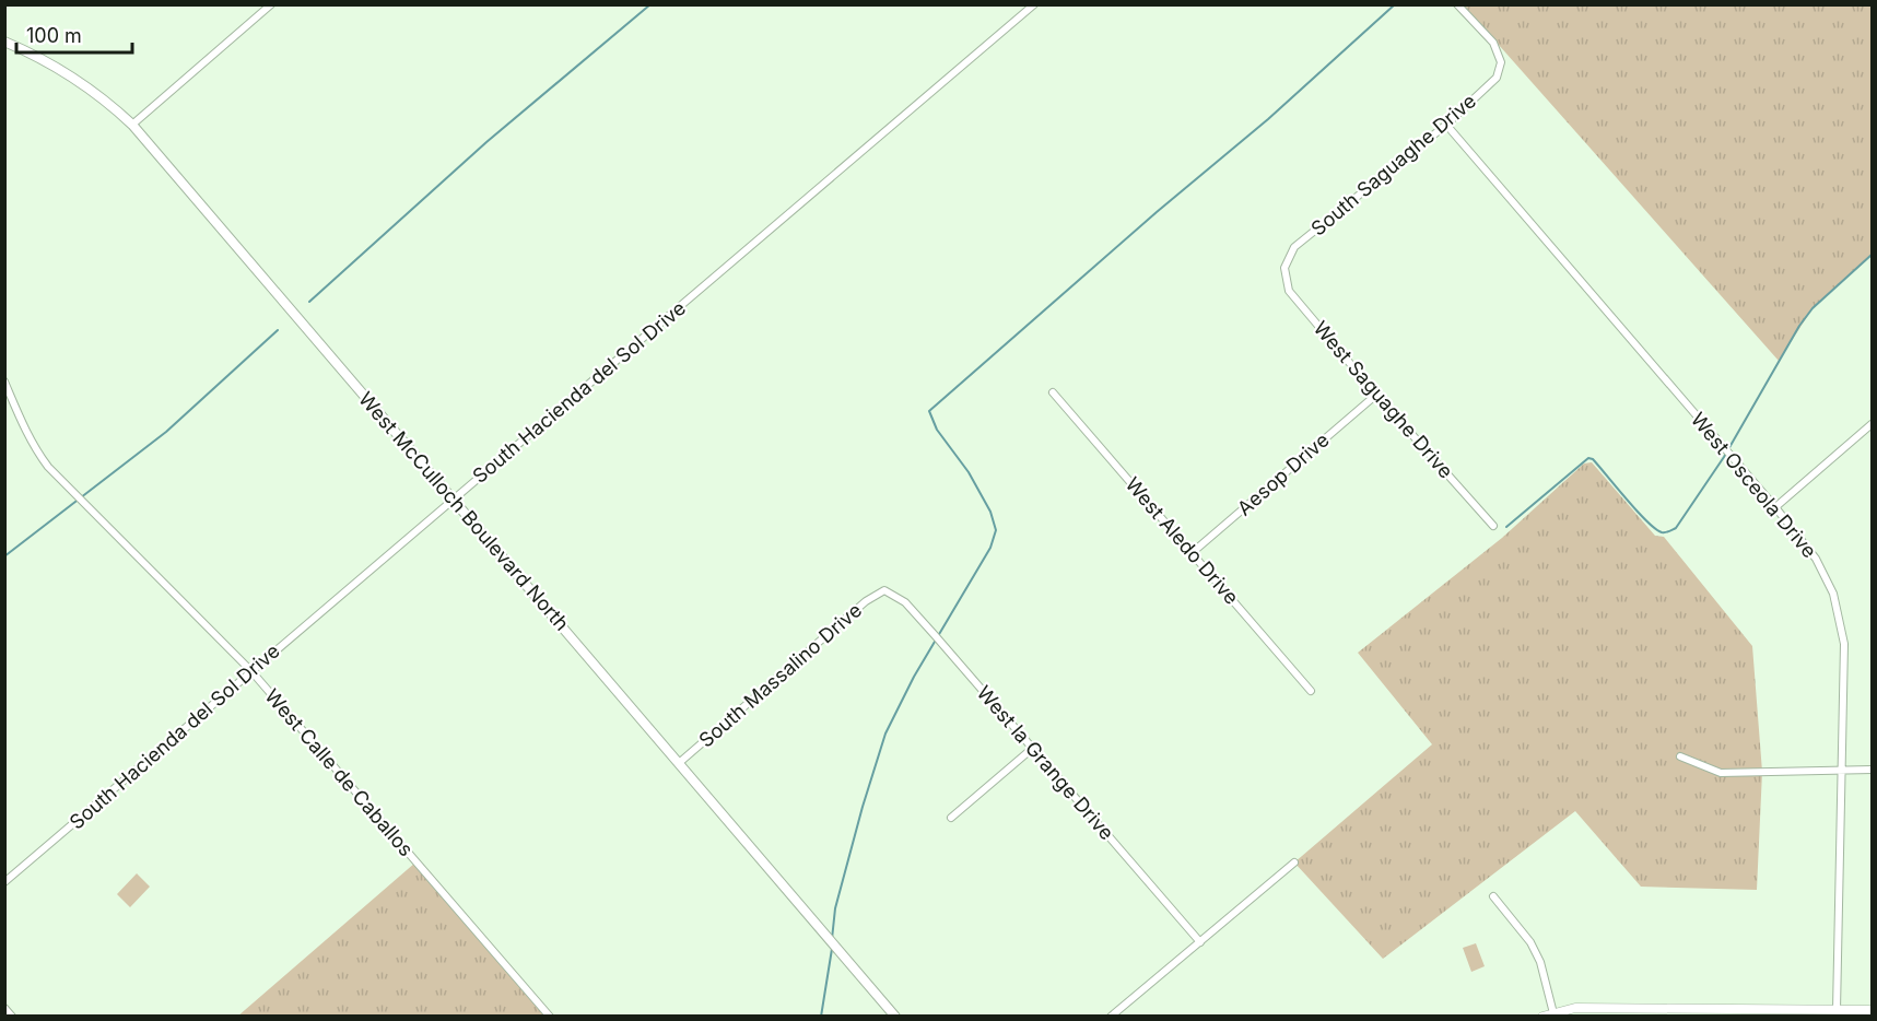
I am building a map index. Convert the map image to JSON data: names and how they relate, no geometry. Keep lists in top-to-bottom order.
{
  "streets": {
    "main road": ["West McCulloch Boulevard North"],
    "street": [
      "South Saguaghe Drive",
      "South Hacienda del Sol Drive",
      "West Saguaghe Drive",
      "Aesop Drive",
      "West Osceola Drive",
      "West Aledo Drive",
      "South Massalino Drive",
      "West la Grange Drive",
      "West Calle de Caballos"
    ]
  },
  "crossings": [
    ["South Saguaghe Drive", "West Saguaghe Drive"],
    ["South Saguaghe Drive", "West Osceola Drive"],
    ["South Hacienda del Sol Drive", "West McCulloch Boulevard North"],
    ["South Hacienda del Sol Drive", "West Calle de Caballos"],
    ["West Saguaghe Drive", "Aesop Drive"],
    ["Aesop Drive", "West Aledo Drive"],
    ["West McCulloch Boulevard North", "South Massalino Drive"],
    ["South Massalino Drive", "West la Grange Drive"]
  ],
  "scale_bar": "100 m"
}
